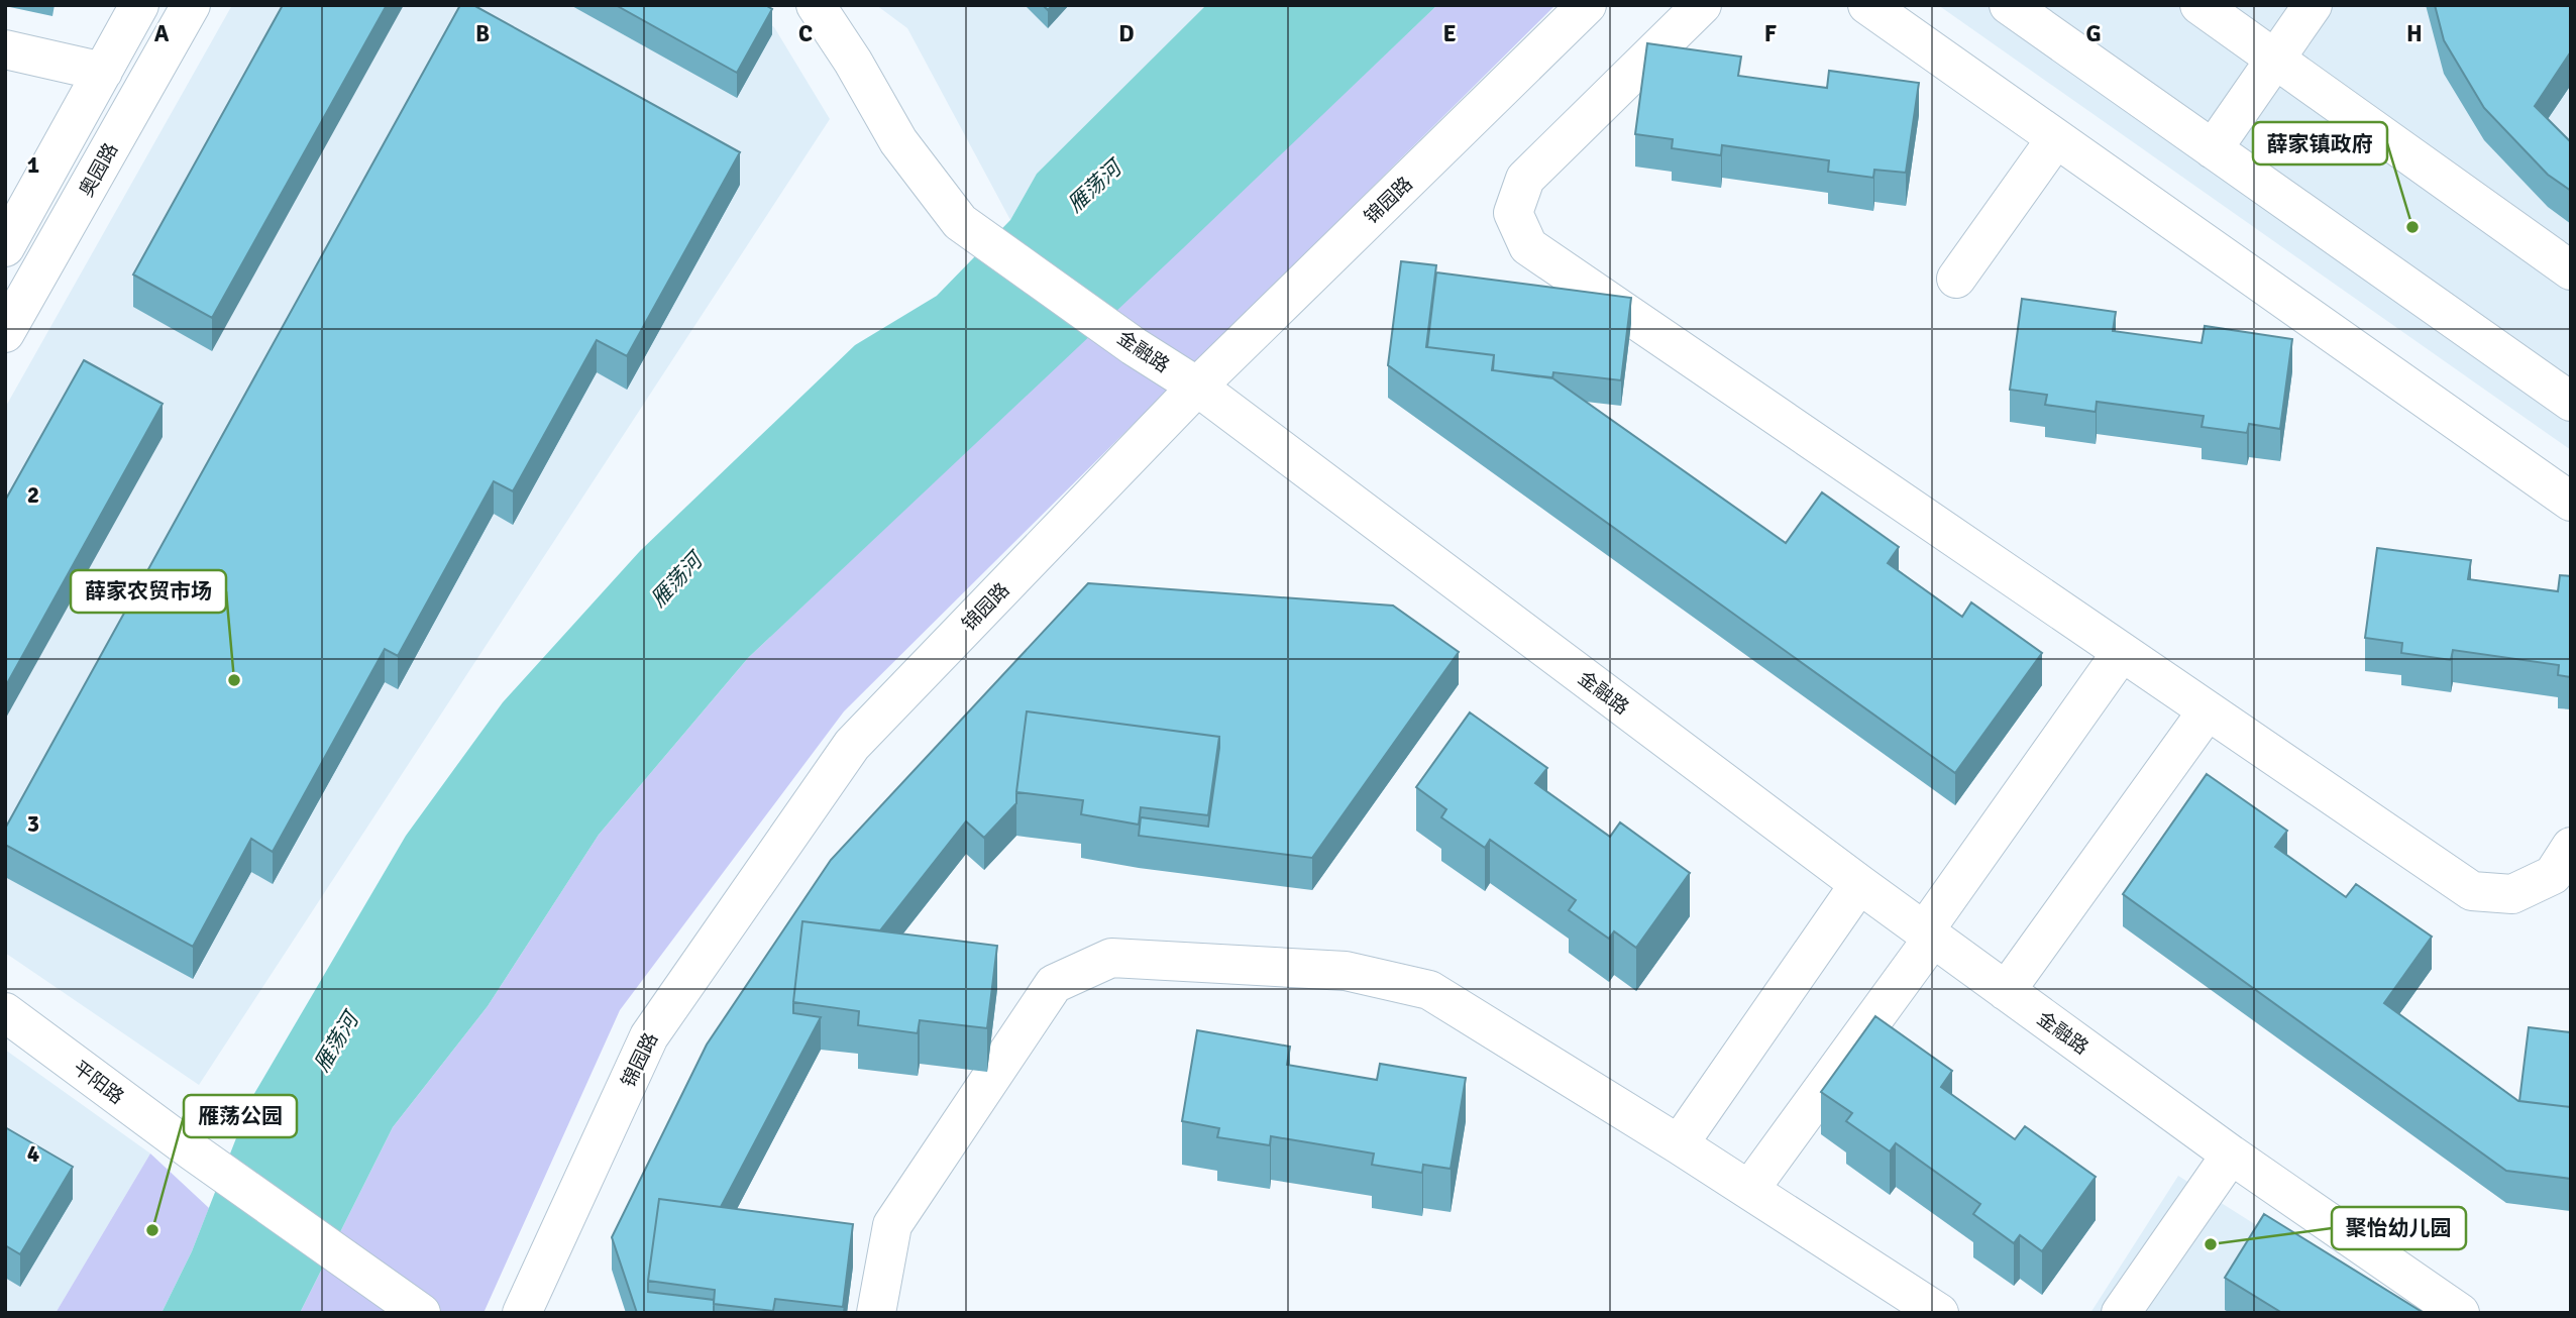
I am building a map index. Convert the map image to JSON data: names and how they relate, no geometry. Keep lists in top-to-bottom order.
{
  "streets": {
    "street": [
      "奥园路",
      "锦园路",
      "金融路",
      "平阳路"
    ]
  },
  "crossings": [
    ["锦园路", "金融路"]
  ],
  "water": ["雁荡河"],
  "places": [
    "薛家镇政府",
    "薛家农贸市场",
    "雁荡公园",
    "聚怡幼儿园"
  ],
  "grid": {
    "columns": [
      "A",
      "B",
      "C",
      "D",
      "E",
      "F",
      "G",
      "H"
    ],
    "rows": [
      "1",
      "2",
      "3",
      "4"
    ]
  }
}
